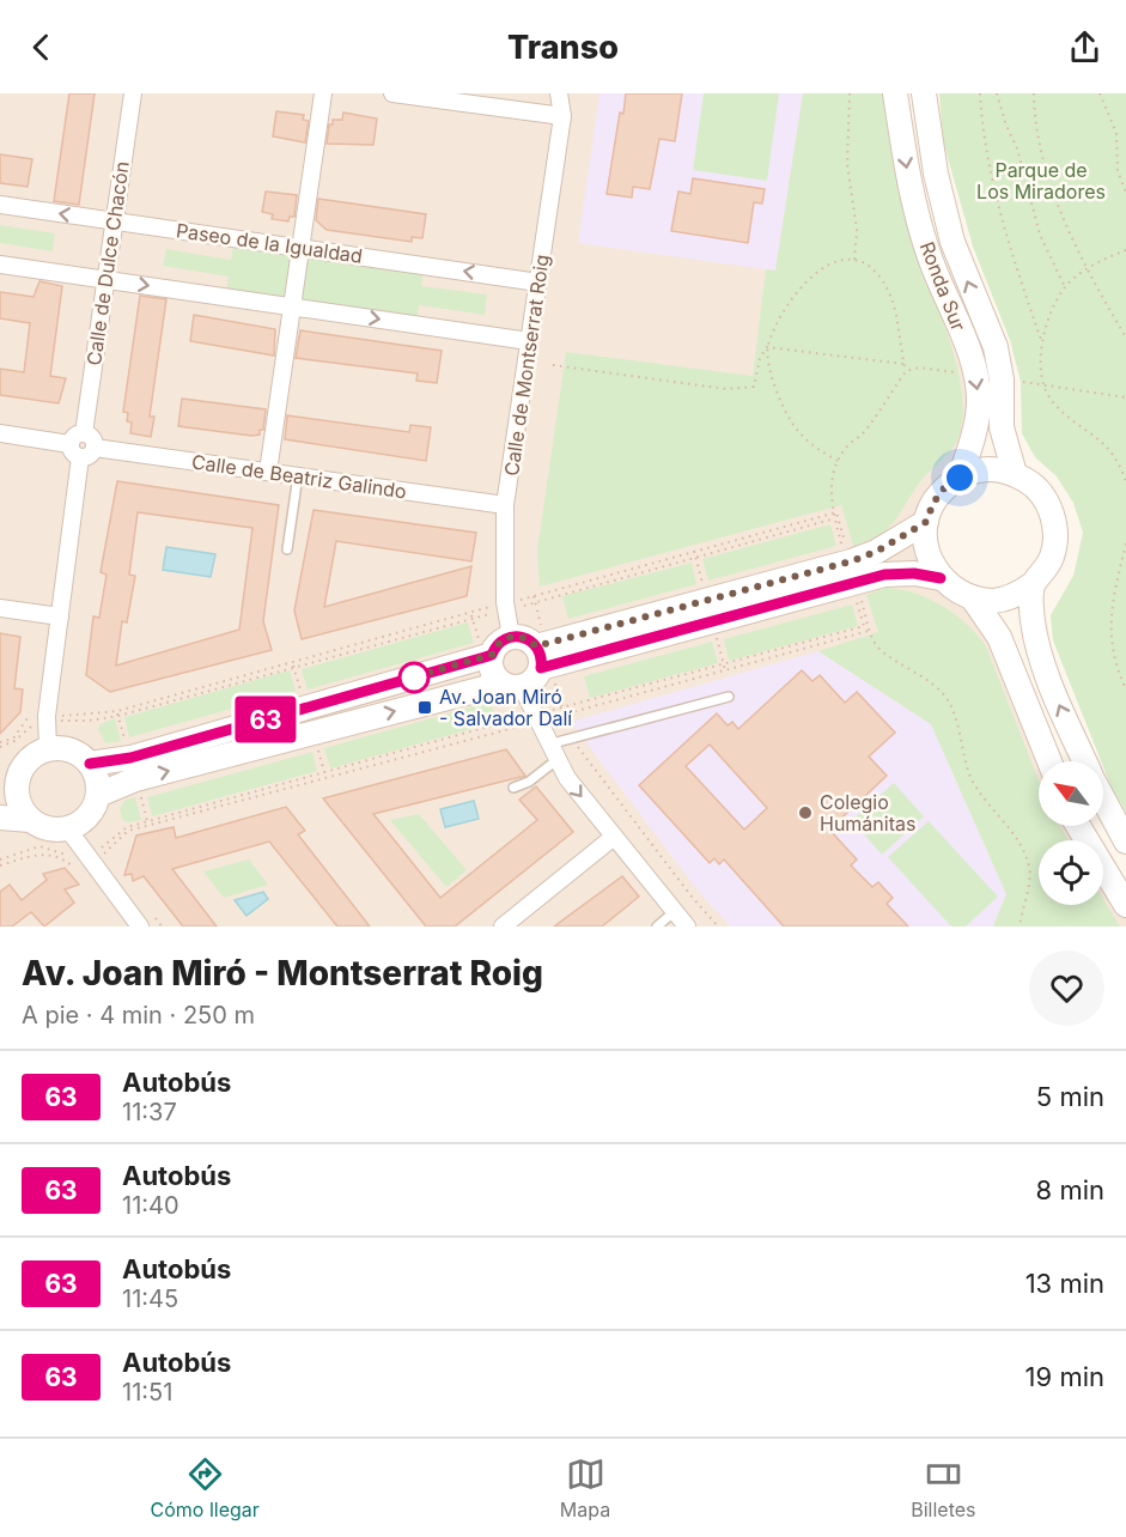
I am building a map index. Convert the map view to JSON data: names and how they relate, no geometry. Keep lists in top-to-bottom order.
{
  "streets": {
    "main road": ["Ronda Sur"],
    "street": [
      "Paseo de la Igualdad",
      "Calle de Dulce Chacón",
      "Calle de Montserrat Roig",
      "Calle de Beatriz Galindo"
    ]
  },
  "crossings": [
    ["Paseo de la Igualdad", "Calle de Dulce Chacón"],
    ["Paseo de la Igualdad", "Calle de Montserrat Roig"],
    ["Calle de Dulce Chacón", "Calle de Beatriz Galindo"],
    ["Calle de Montserrat Roig", "Calle de Beatriz Galindo"]
  ],
  "parks": ["Parque de Los Miradores"],
  "places": {
    "transit": ["Av. Joan Miró - Salvador Dalí"],
    "other": ["Colegio Humánitas"]
  },
  "lines": ["bus line 63"],
  "north": "top left",
  "page": {
    "header": "Transo",
    "on_map": "63",
    "heading": ["Av. Joan Miró - Montserrat Roig", "A pie · 4 min · 250 m"],
    "list": [
      {
        "mark": "63",
        "name": "Autobús",
        "note": "11:37",
        "value": "5 min"
      },
      {
        "mark": "63",
        "name": "Autobús",
        "note": "11:40",
        "value": "8 min"
      },
      {
        "mark": "63",
        "name": "Autobús",
        "note": "11:45",
        "value": "13 min"
      },
      {
        "mark": "63",
        "name": "Autobús",
        "note": "11:51",
        "value": "19 min"
      }
    ],
    "tabs": ["Cómo llegar", "Mapa", "Billetes"]
  }
}
